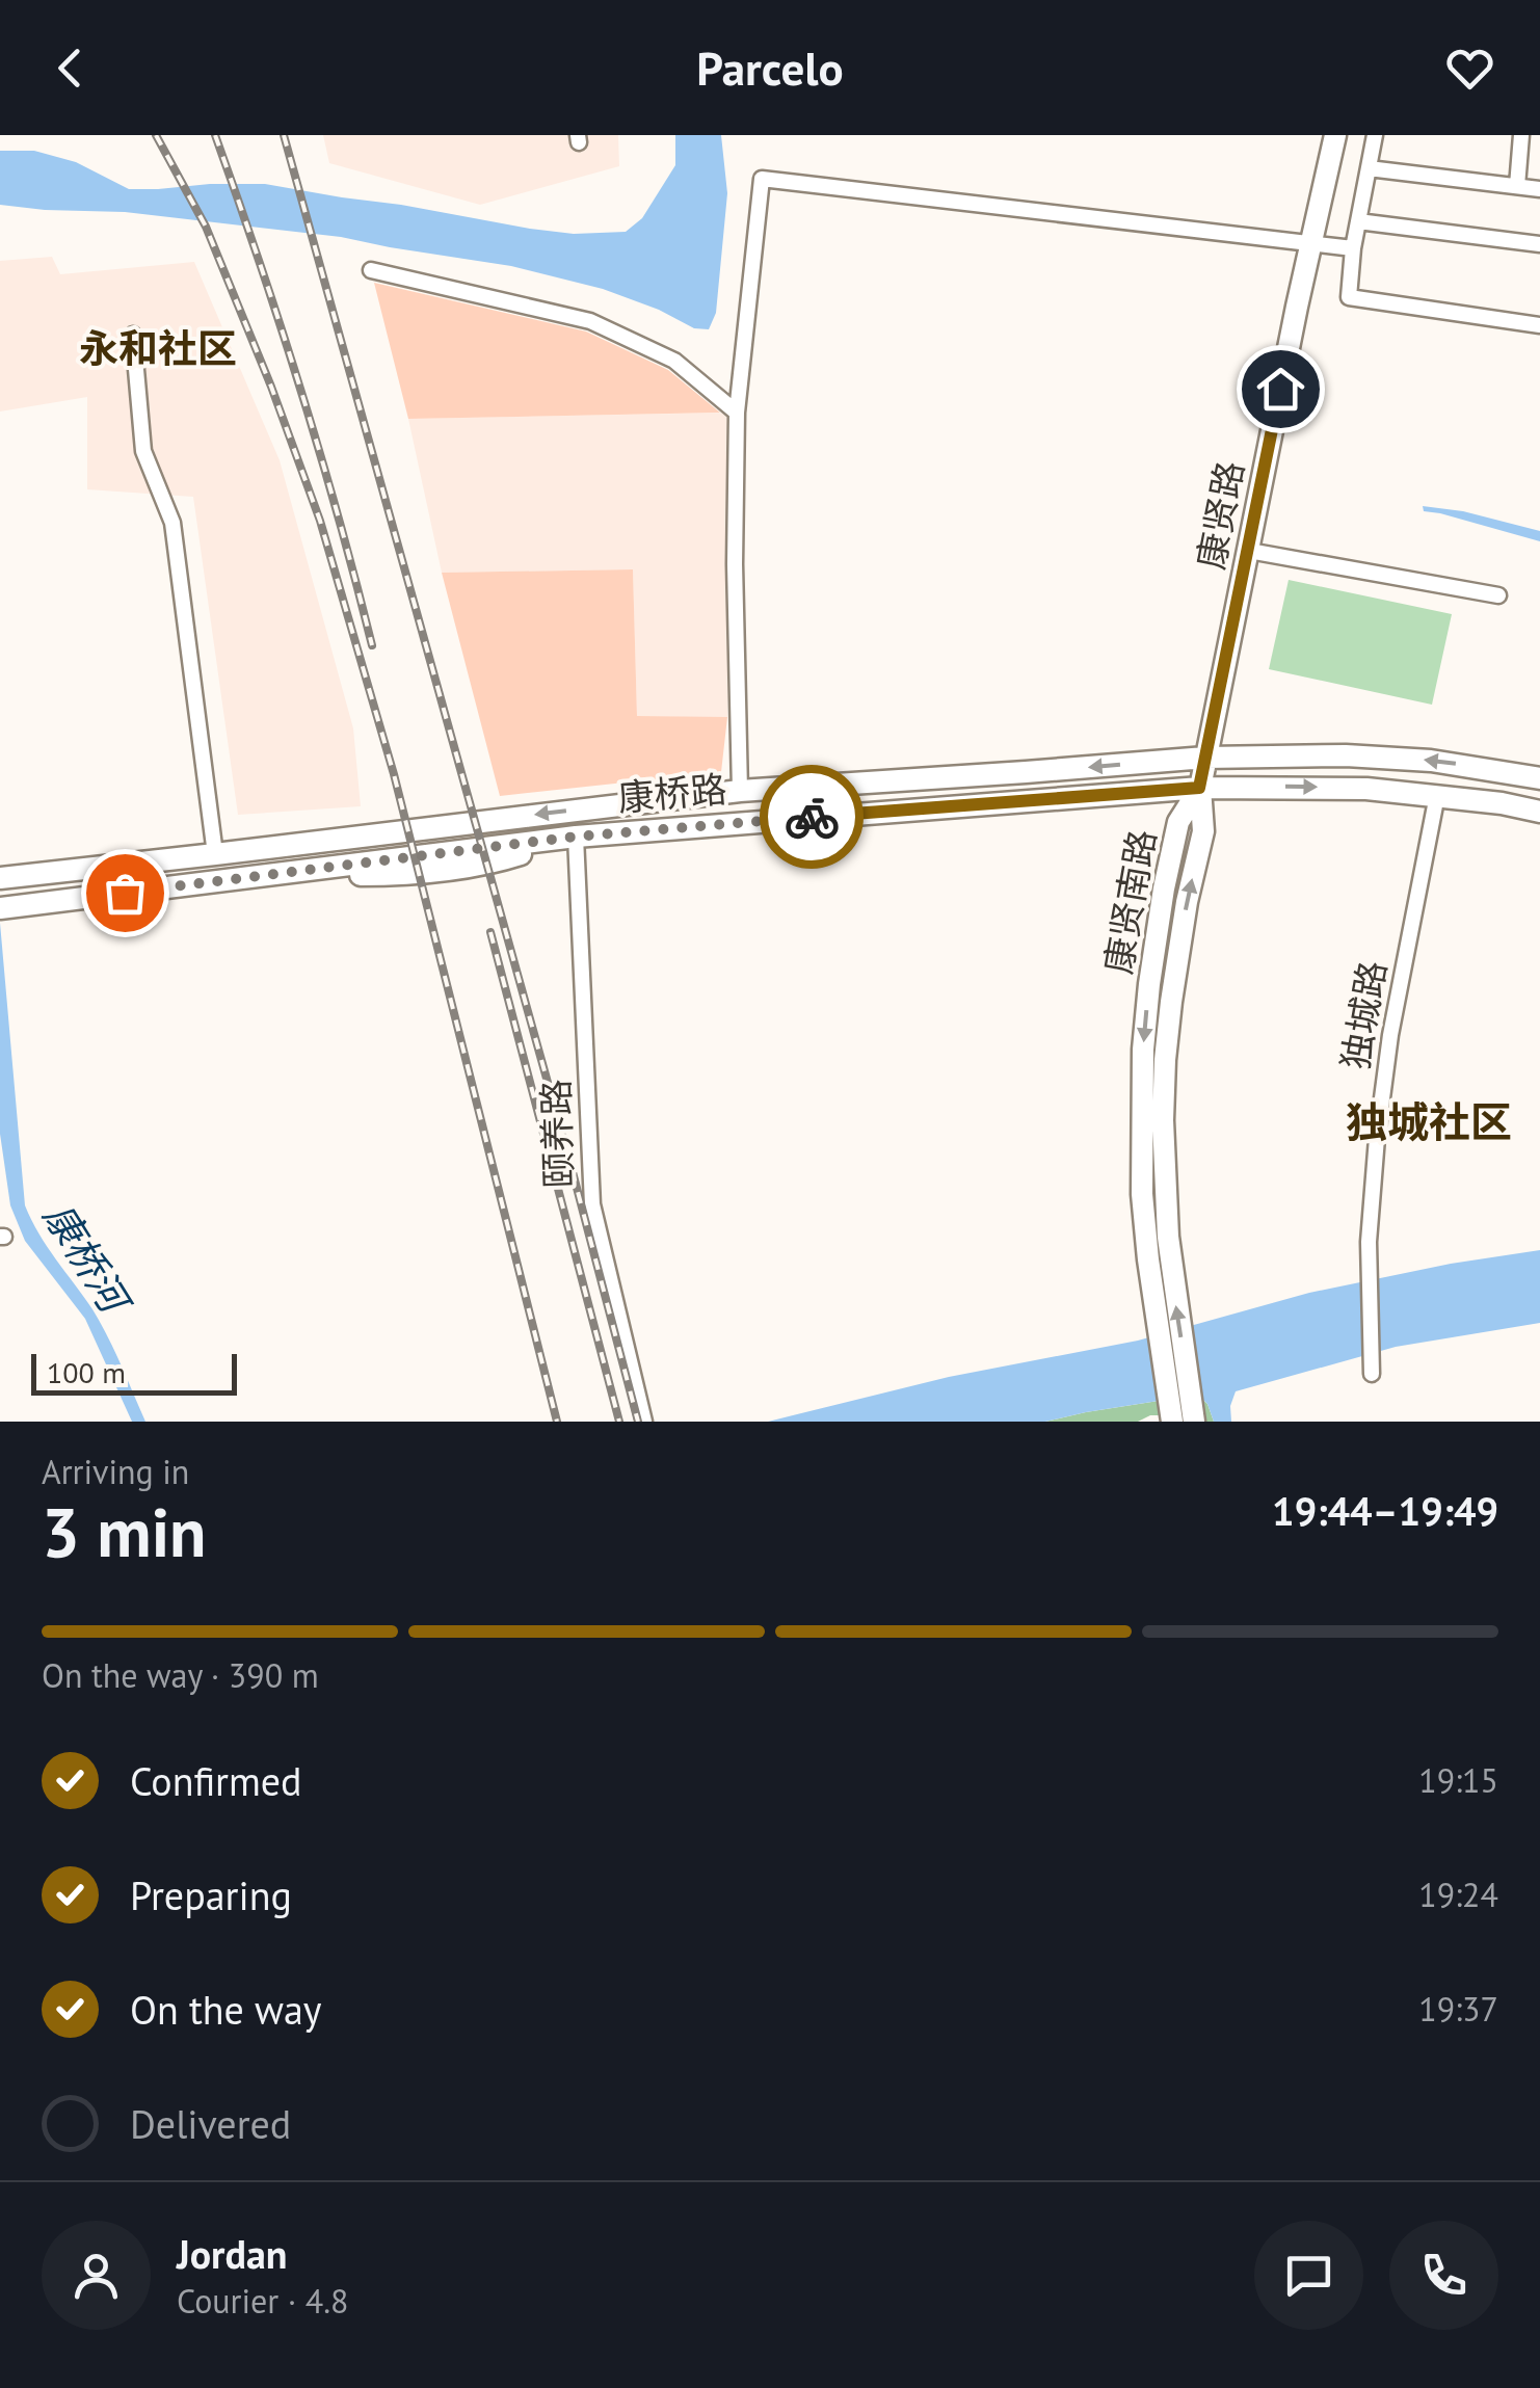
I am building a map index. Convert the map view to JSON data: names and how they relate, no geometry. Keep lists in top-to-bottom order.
{
  "streets": {
    "main road": ["康贤路", "康桥路", "康贤南路"],
    "street": ["独城路", "颐养路"]
  },
  "crossings": [
    ["康贤路", "康桥路"],
    ["康贤路", "康贤南路"],
    ["康桥路", "康贤南路"],
    ["康桥路", "独城路"],
    ["康桥路", "颐养路"]
  ],
  "districts": ["永和社区", "独城社区"],
  "water": ["康桥河"],
  "scale_bar": "100 m",
  "page": {
    "header": "Parcelo",
    "scale": "100 m",
    "heading": ["3 min", "Arriving in", "19:44–19:49"],
    "panel": ["Jordan", "Courier · 4.8"],
    "bar": "On the way · 390 m",
    "list": [
      ["Confirmed", "19:15"],
      ["Preparing", "19:24"],
      ["On the way", "19:37"],
      "Delivered"
    ]
  }
}
